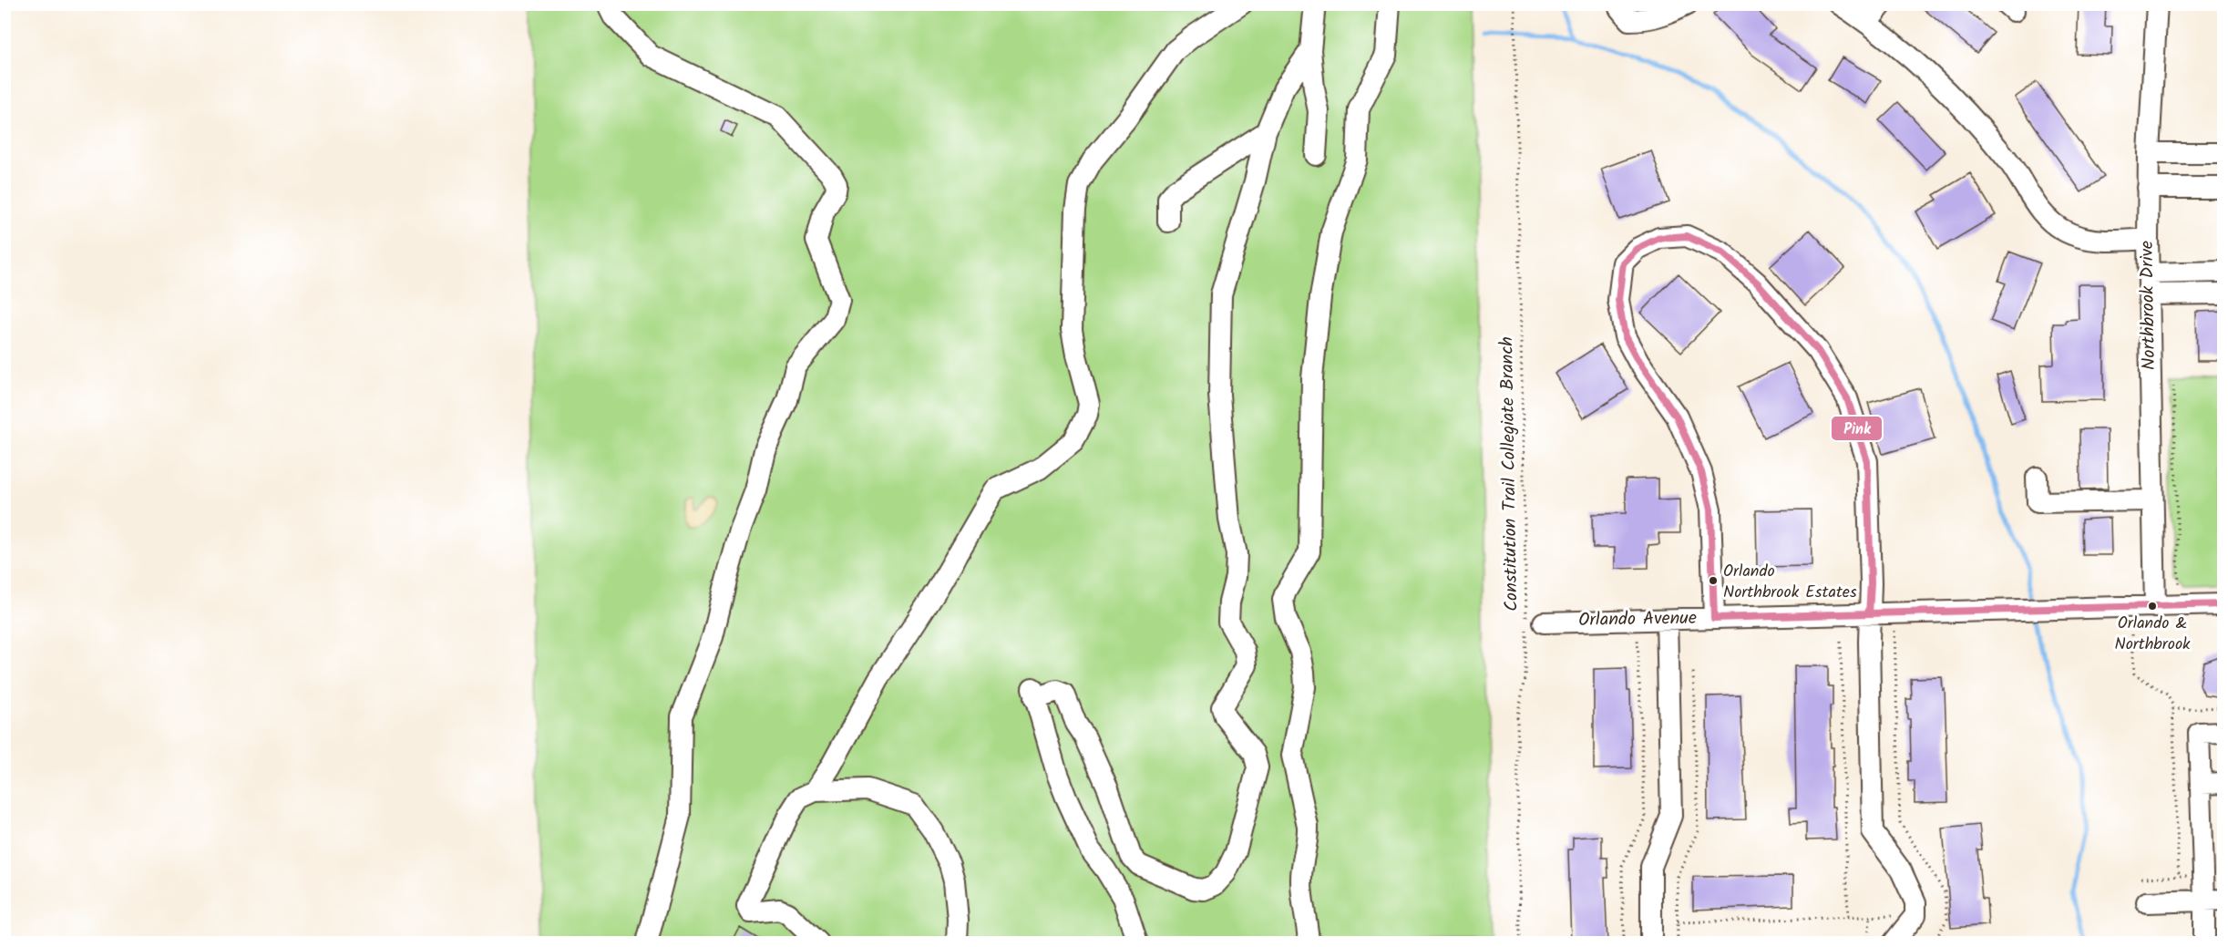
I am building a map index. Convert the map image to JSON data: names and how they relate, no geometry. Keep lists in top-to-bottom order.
{
  "streets": {
    "street": ["Northbrook Drive", "Orlando Avenue"],
    "path": ["Constitution Trail Collegiate Branch"]
  },
  "crossings": [
    ["Northbrook Drive", "Orlando Avenue"]
  ],
  "places": ["Orlando Northbrook Estates", "Orlando & Northbrook"],
  "lines": ["transit line Pink"]
}
